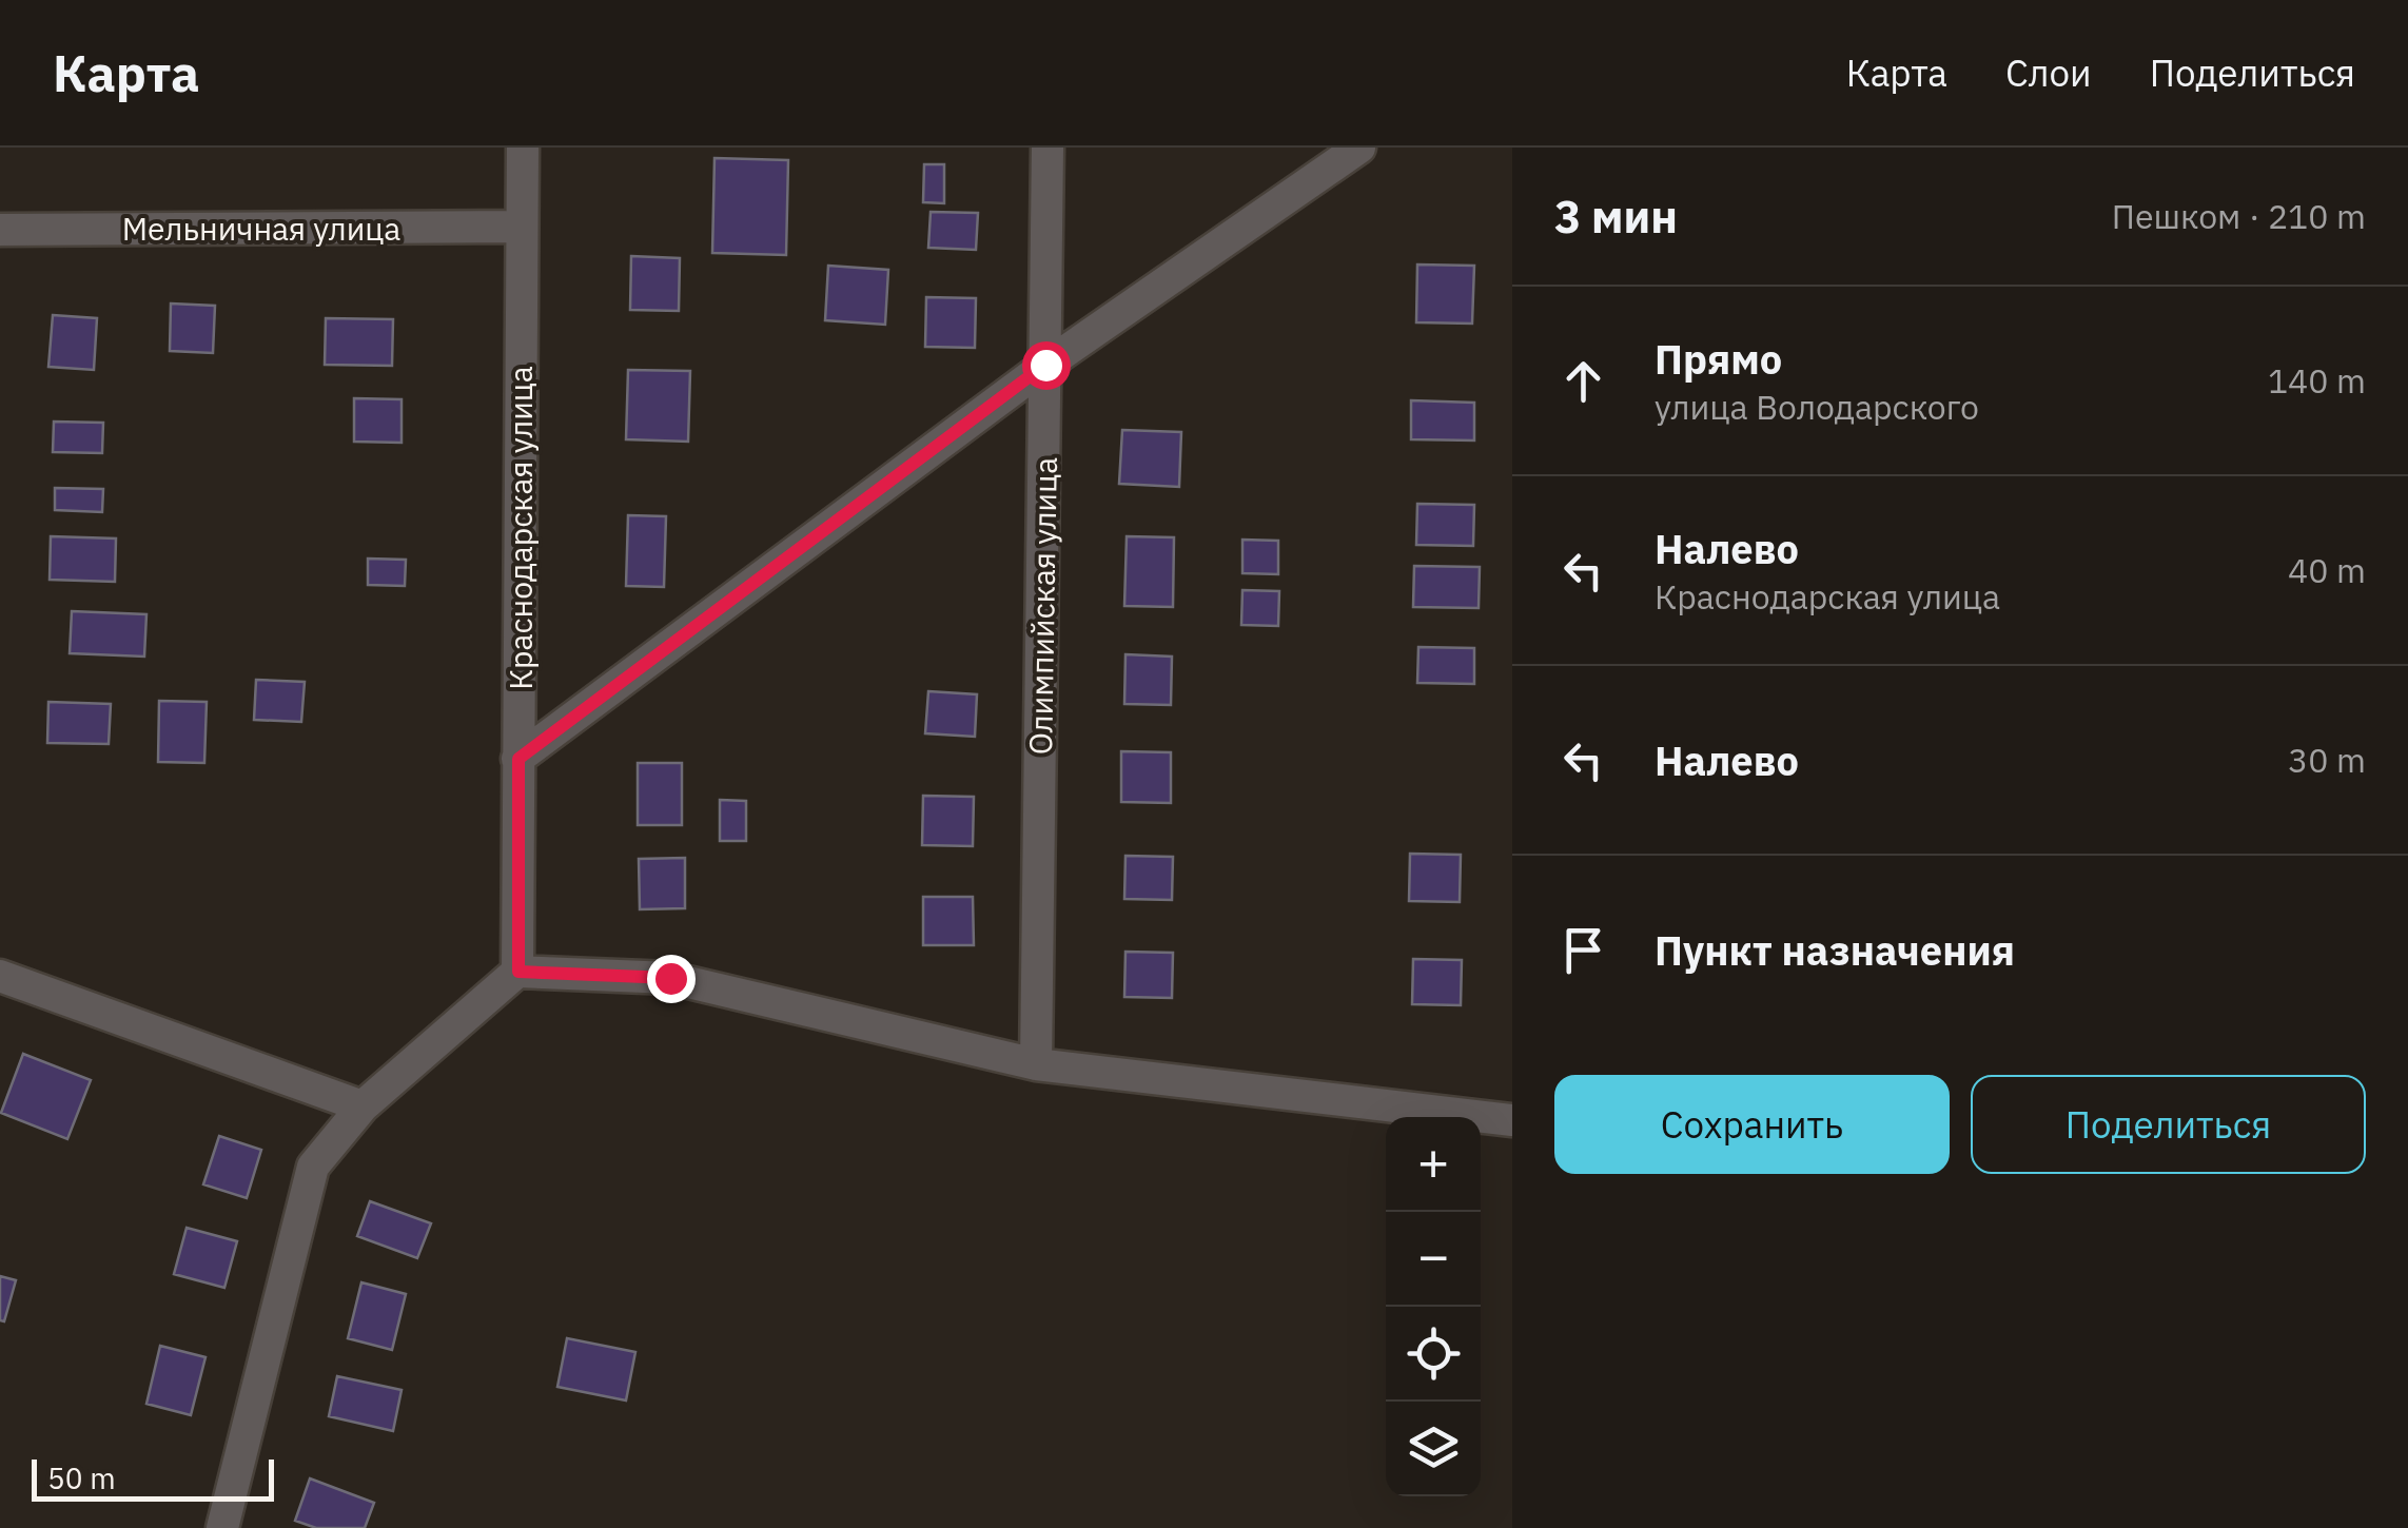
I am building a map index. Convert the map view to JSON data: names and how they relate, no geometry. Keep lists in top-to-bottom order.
{
  "streets": {
    "street": ["Мельничная улица", "Краснодарская улица", "Олимпийская улица"]
  },
  "crossings": [
    ["Мельничная улица", "Краснодарская улица"]
  ],
  "scale_bar": "50 m",
  "page": {
    "header": "Карта",
    "nav": ["Карта", "Слои", "Поделиться"],
    "heading": ["3 мин", "Пешком · 210 m"],
    "list": [
      ["Прямо", "улица Володарского", "140 m"],
      ["Налево", "Краснодарская улица", "40 m"],
      ["Налево", "30 m"],
      "Пункт назначения"
    ],
    "buttons": ["Сохранить", "Поделиться"],
    "map_buttons": ["+", "−"],
    "scale": "50 m"
  }
}
